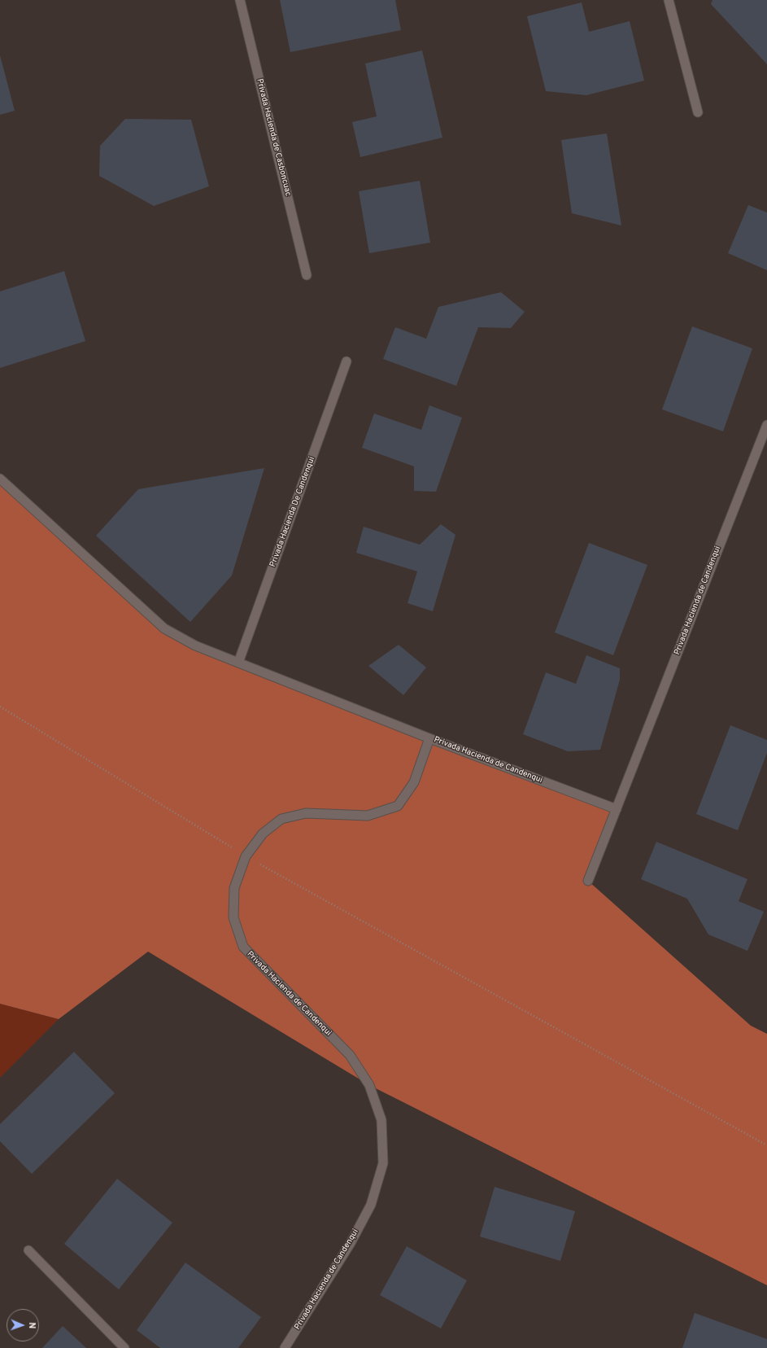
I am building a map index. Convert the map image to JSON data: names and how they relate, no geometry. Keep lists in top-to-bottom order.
{
  "streets": {
    "street": ["Privada Hacienda de Casboncuac", "Privada Hacienda De Candenqui", "Privada Hacienda de Candenqui"]
  },
  "crossings": [
    ["Privada Hacienda De Candenqui", "Privada Hacienda de Candenqui"]
  ],
  "north": "right"
}
